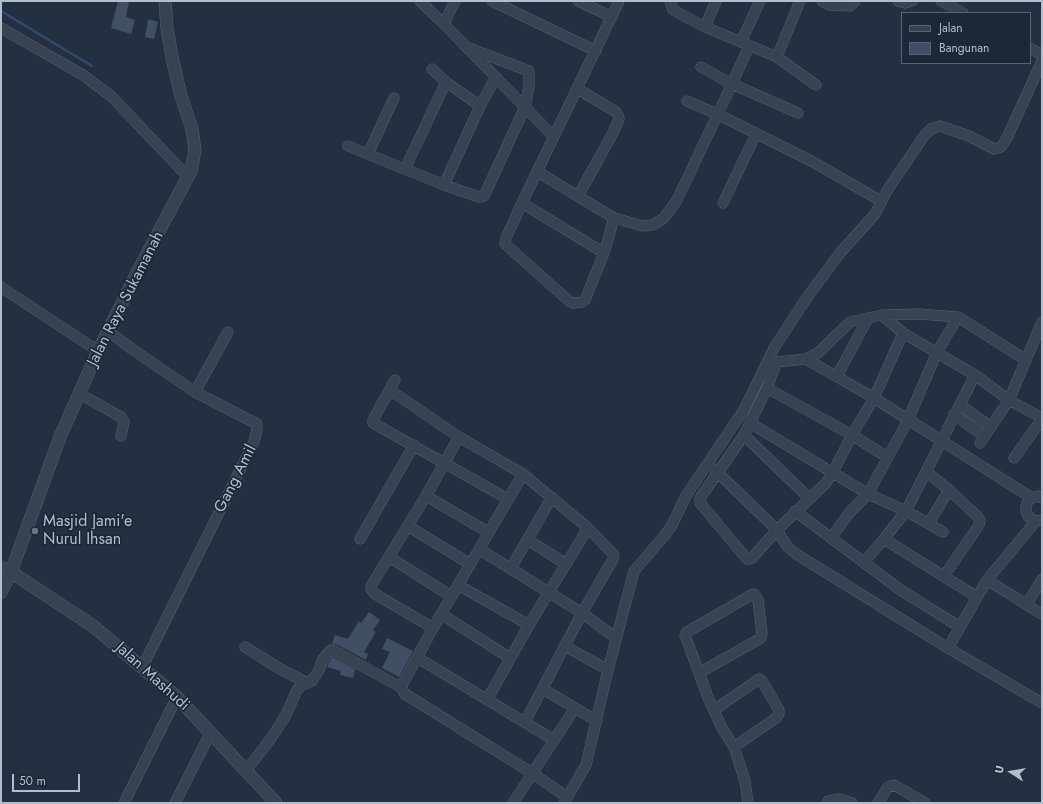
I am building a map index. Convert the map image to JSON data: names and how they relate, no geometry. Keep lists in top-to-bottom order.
{
  "streets": {
    "street": ["Jalan Raya Sukamanah", "Gang Amil", "Jalan Mashudi"]
  },
  "crossings": [
    ["Jalan Raya Sukamanah", "Gang Amil"],
    ["Jalan Raya Sukamanah", "Jalan Mashudi"],
    ["Gang Amil", "Jalan Mashudi"]
  ],
  "places": ["Masjid Jami'e Nurul Ihsan"],
  "legend": ["Jalan", "Bangunan"],
  "scale_bar": "50 m",
  "north": "left"
}
